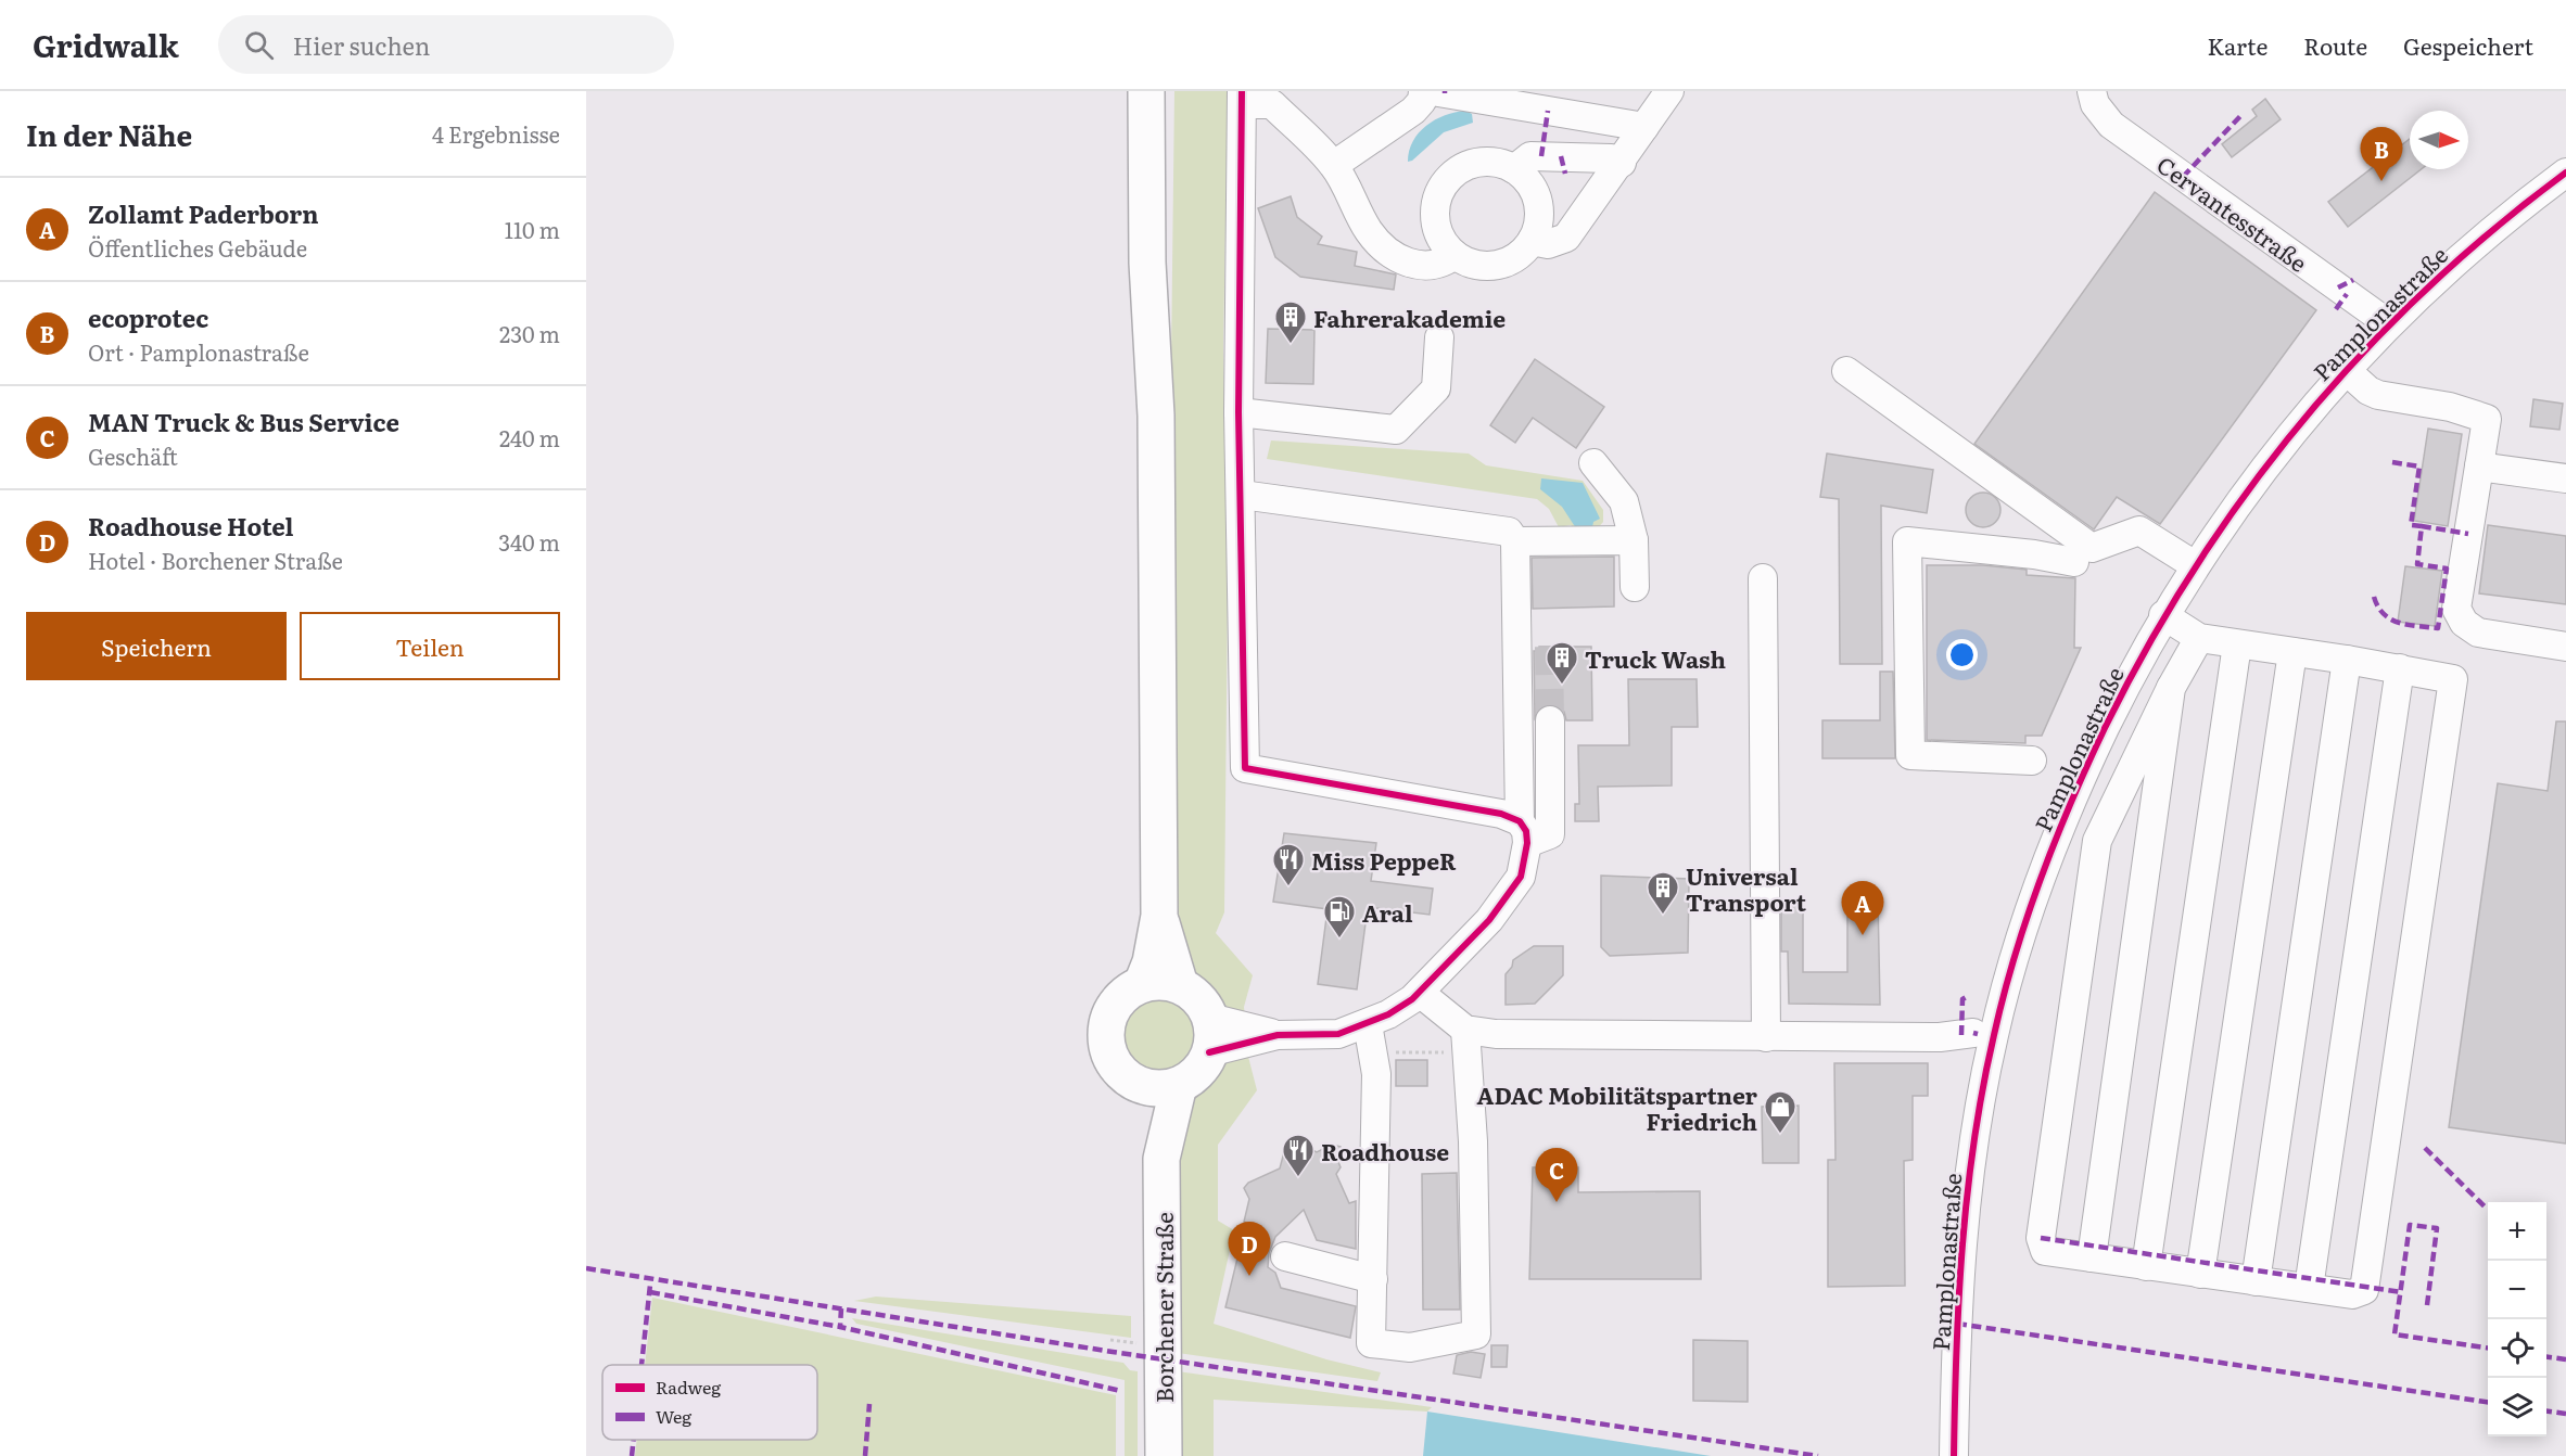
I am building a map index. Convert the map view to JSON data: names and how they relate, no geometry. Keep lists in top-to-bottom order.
{
  "streets": {
    "main road": ["Borchener Straße"],
    "street": ["Cervantesstraße", "Pamplonastraße"]
  },
  "crossings": [
    ["Cervantesstraße", "Pamplonastraße"]
  ],
  "places": {
    "building": ["Fahrerakademie", "Truck Wash", "Universal Transport"],
    "restaurant": ["Miss PeppeR", "Roadhouse"],
    "fuel station": ["Aral"],
    "shop": ["ADAC Mobilitätspartner Friedrich"]
  },
  "legend": ["Radweg", "Weg"],
  "north": "right",
  "page": {
    "header": "Gridwalk",
    "search": "Hier suchen",
    "nav": ["Karte", "Route", "Gespeichert"],
    "heading": ["In der Nähe", "4 Ergebnisse"],
    "pins": [
      "B",
      "A",
      "C",
      "D"
    ],
    "list": [
      {
        "mark": "A",
        "name": "Zollamt Paderborn",
        "note": "Öffentliches Gebäude",
        "value": "110 m"
      },
      {
        "mark": "B",
        "name": "ecoprotec",
        "note": "Ort · Pamplonastraße",
        "value": "230 m"
      },
      {
        "mark": "C",
        "name": "MAN Truck & Bus Service",
        "note": "Geschäft",
        "value": "240 m"
      },
      {
        "mark": "D",
        "name": "Roadhouse Hotel",
        "note": "Hotel · Borchener Straße",
        "value": "340 m"
      }
    ],
    "buttons": ["Speichern", "Teilen"],
    "map_buttons": ["+", "−"]
  }
}
